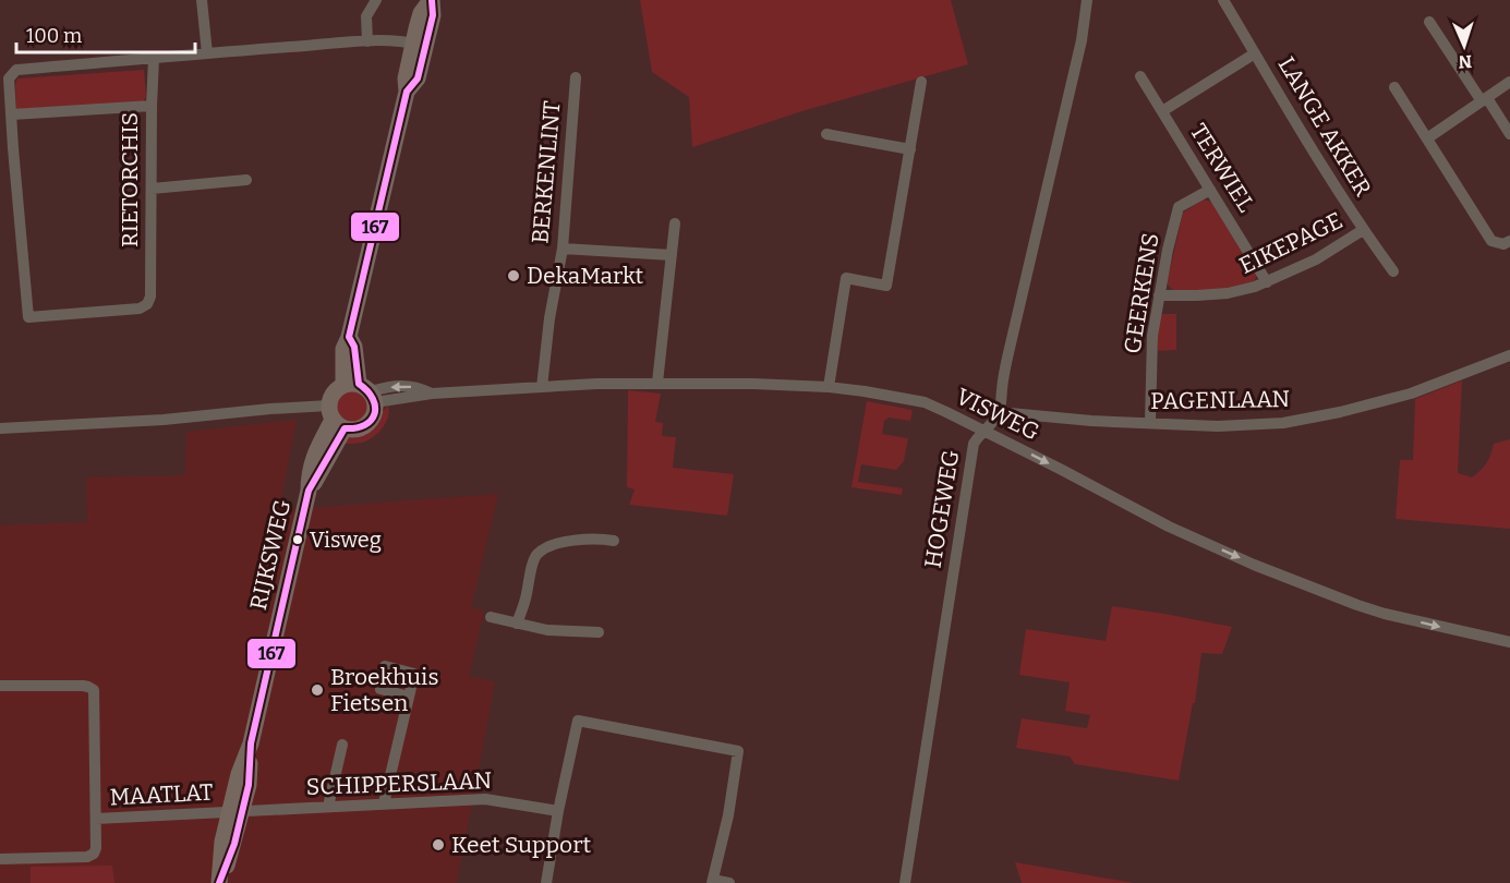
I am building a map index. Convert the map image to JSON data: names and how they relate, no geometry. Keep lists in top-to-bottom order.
{
  "streets": {
    "main road": ["RIJKSWEG"],
    "street": [
      "LANGE AKKER",
      "TERWIEL",
      "BERKENLINT",
      "RIETORCHIS",
      "EIKEPAGE",
      "GEERKENS",
      "PAGENLAAN",
      "VISWEG",
      "HOGEWEG",
      "SCHIPPERSLAAN",
      "MAATLAT"
    ]
  },
  "crossings": [
    ["LANGE AKKER", "EIKEPAGE"],
    ["TERWIEL", "EIKEPAGE"],
    ["TERWIEL", "GEERKENS"],
    ["BERKENLINT", "VISWEG"],
    ["EIKEPAGE", "GEERKENS"],
    ["GEERKENS", "PAGENLAAN"],
    ["PAGENLAAN", "HOGEWEG"],
    ["VISWEG", "HOGEWEG"],
    ["VISWEG", "RIJKSWEG"],
    ["RIJKSWEG", "SCHIPPERSLAAN"],
    ["RIJKSWEG", "MAATLAT"],
    ["SCHIPPERSLAAN", "MAATLAT"]
  ],
  "one_way": ["VISWEG"],
  "places": [
    "DekaMarkt",
    "Visweg",
    "Broekhuis Fietsen",
    "Keet Support"
  ],
  "lines": ["transit line 167"],
  "scale_bar": "100 m",
  "north": "bottom"
}
